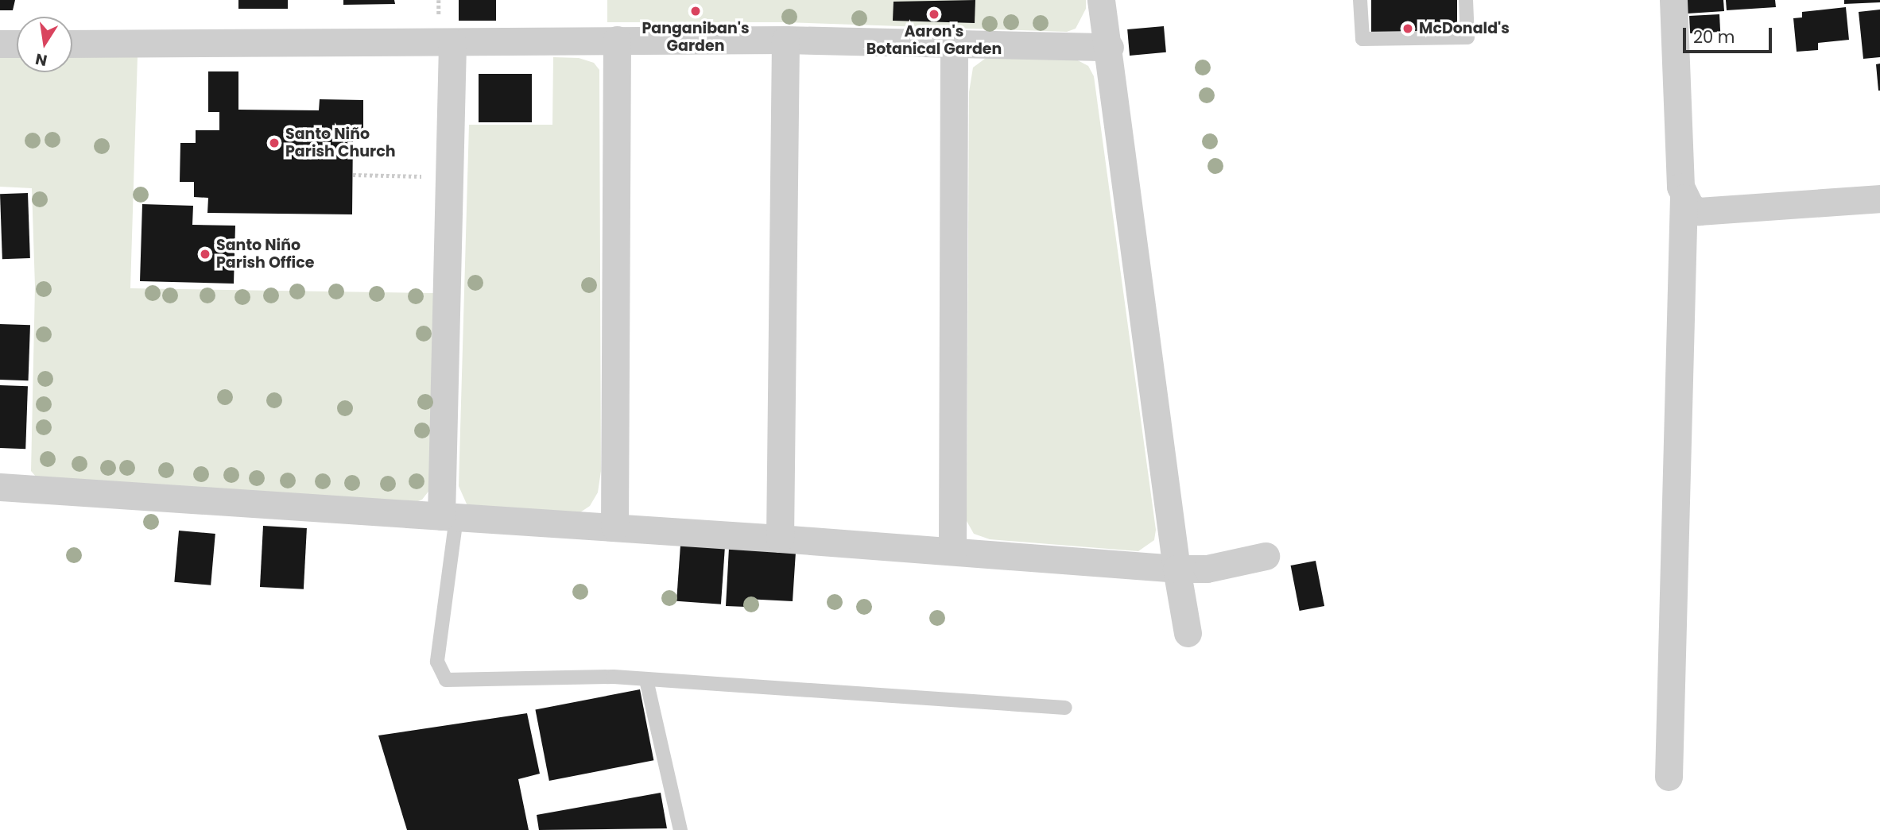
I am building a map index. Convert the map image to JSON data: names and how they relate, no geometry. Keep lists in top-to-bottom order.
{
  "places": [
    "Panganiban's Garden",
    "Aaron's Botanical Garden",
    "McDonald's",
    "Santo Niño Parish Church",
    "Santo Niño Parish Office"
  ],
  "scale_bar": "20 m",
  "north": "bottom"
}
